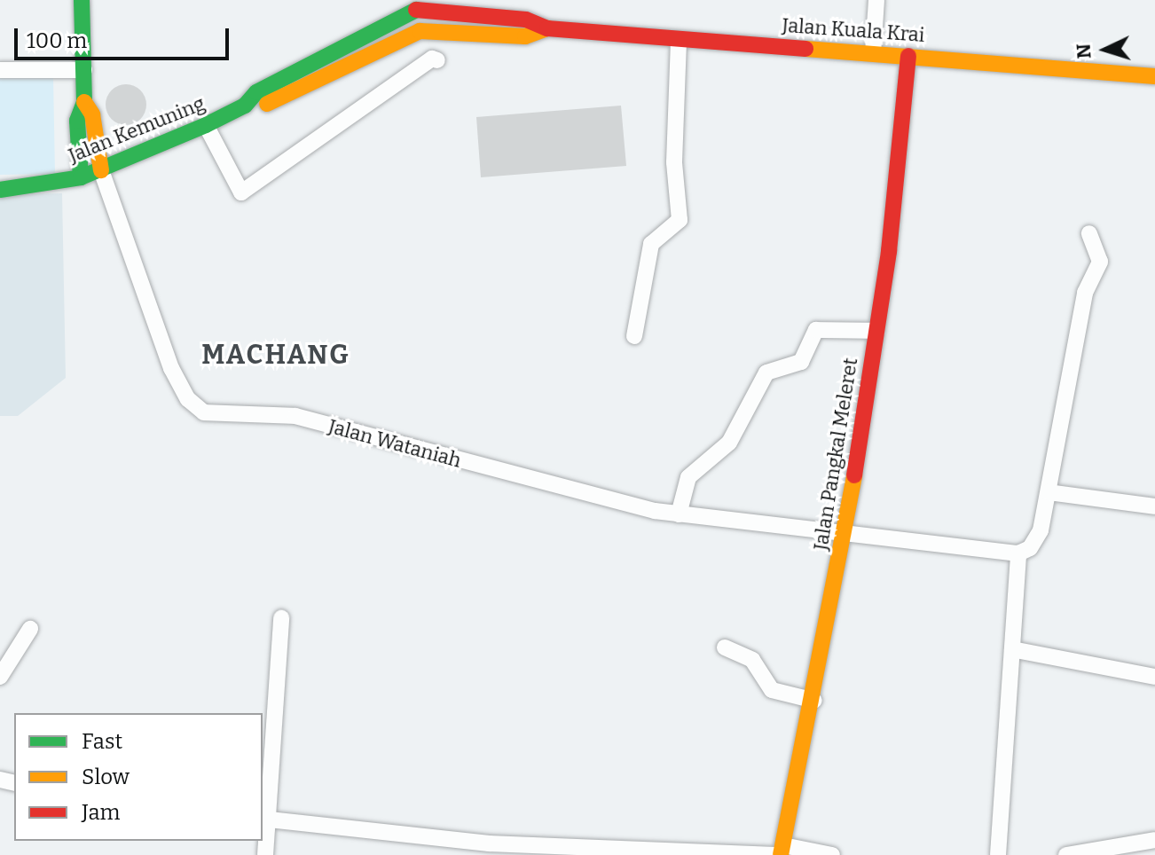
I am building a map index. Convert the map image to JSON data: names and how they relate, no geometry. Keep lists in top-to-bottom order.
{
  "streets": {
    "main road": ["Jalan Kuala Krai", "Jalan Kemuning", "Jalan Pangkal Meleret"],
    "street": ["Jalan Wataniah"]
  },
  "crossings": [
    ["Jalan Kuala Krai", "Jalan Kemuning"],
    ["Jalan Kuala Krai", "Jalan Pangkal Meleret"],
    ["Jalan Kemuning", "Jalan Wataniah"],
    ["Jalan Wataniah", "Jalan Pangkal Meleret"]
  ],
  "districts": ["MACHANG"],
  "legend": ["Fast", "Slow", "Jam"],
  "scale_bar": "100 m",
  "north": "left"
}
